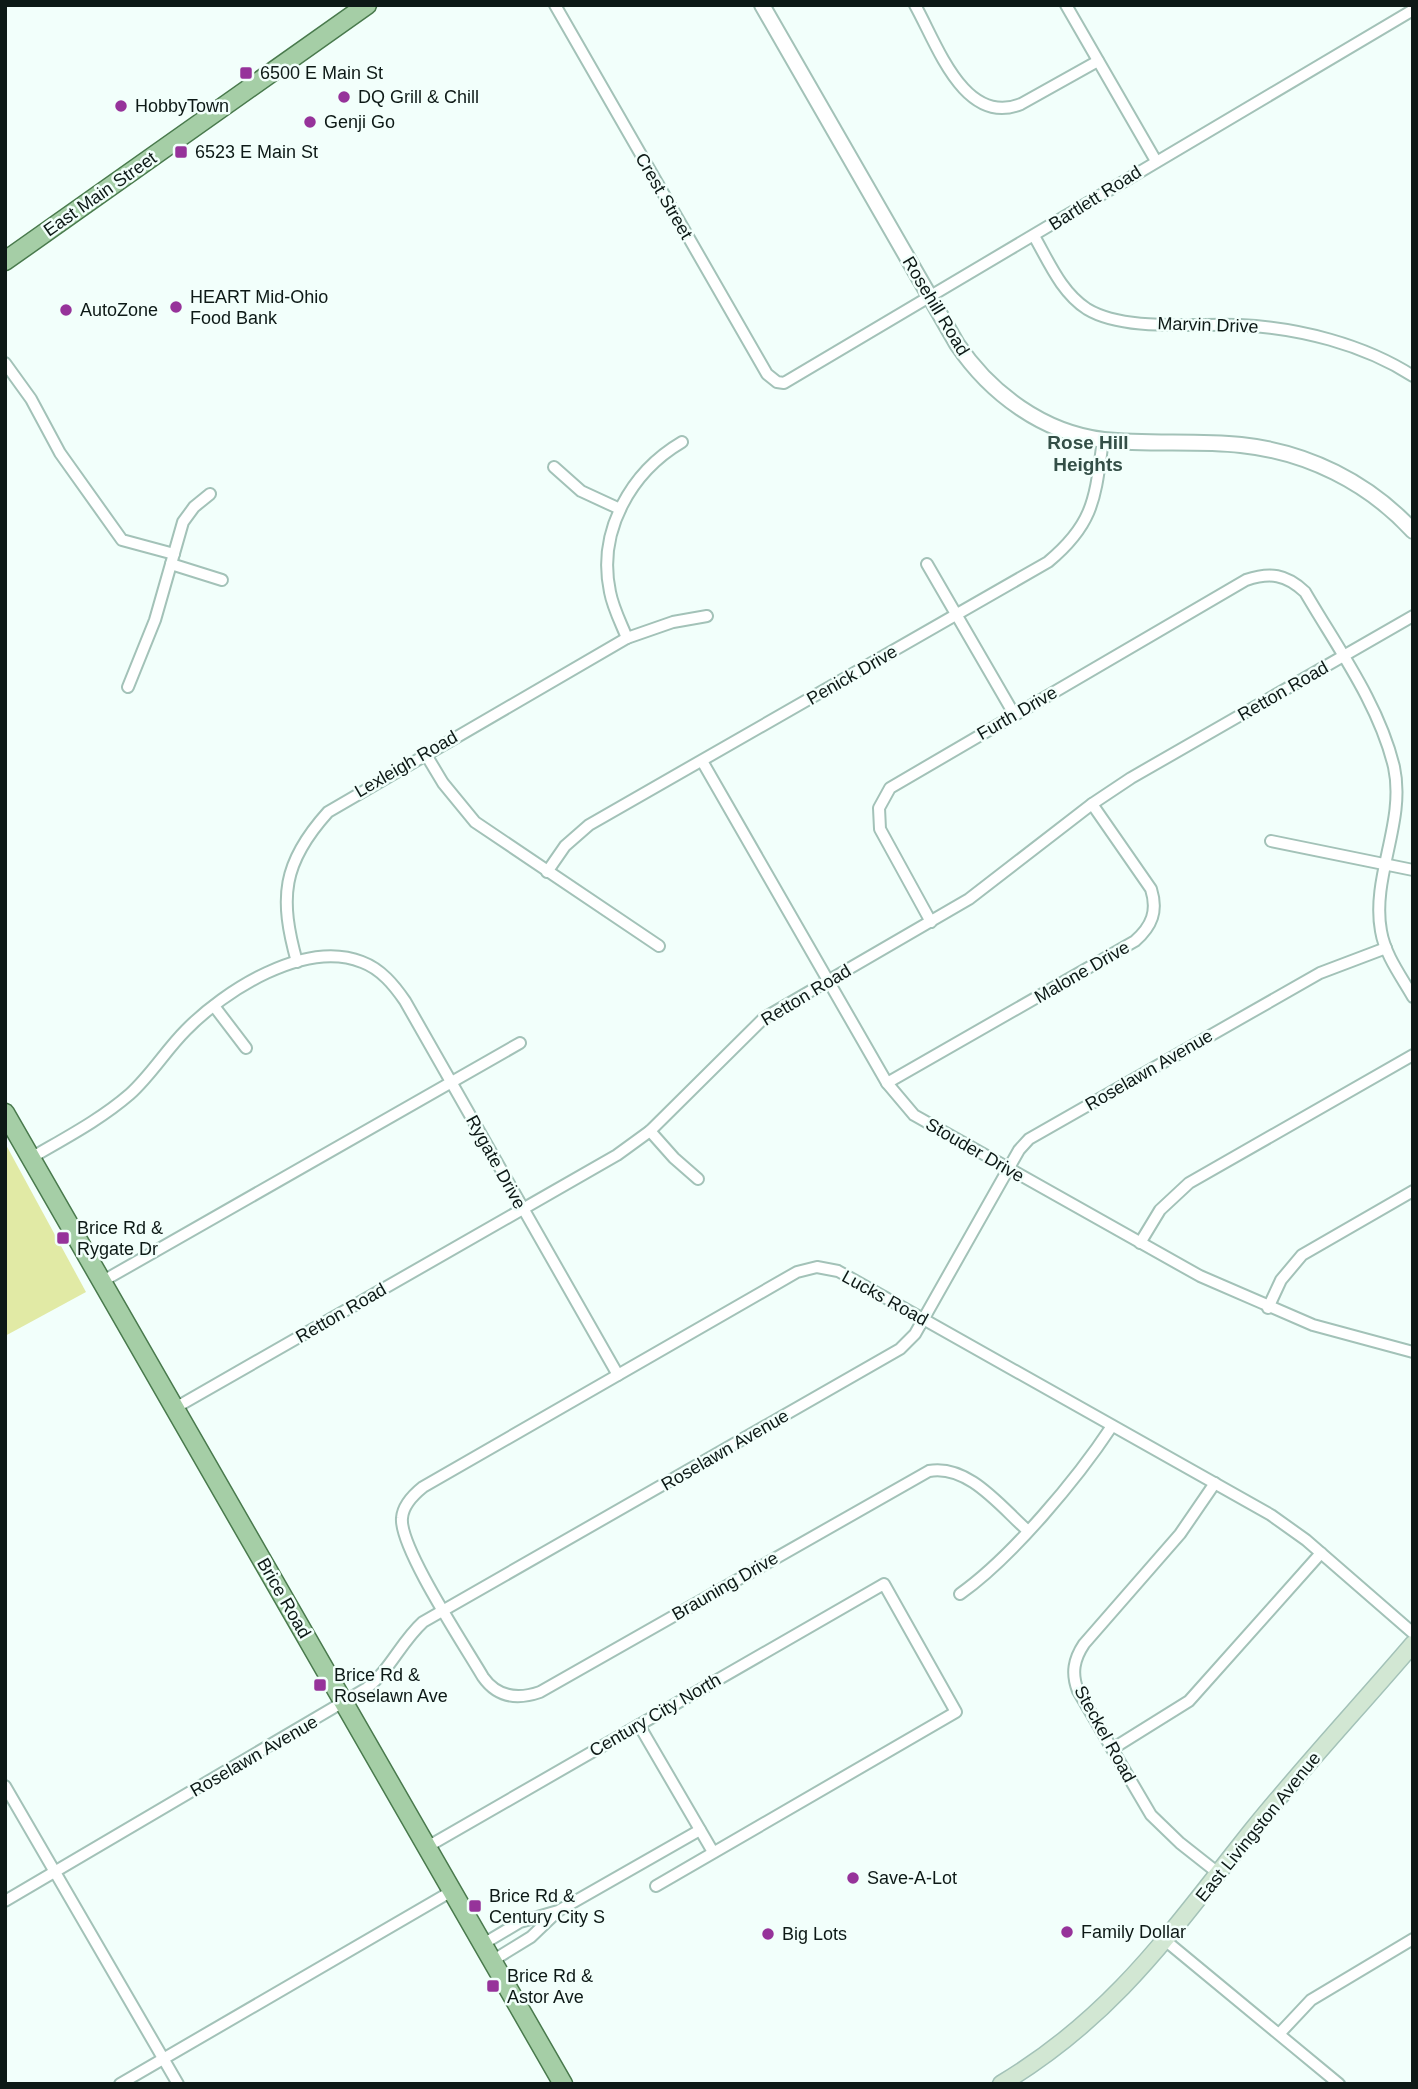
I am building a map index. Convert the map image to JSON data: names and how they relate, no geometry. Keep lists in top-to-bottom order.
{
  "streets": {
    "main road": ["East Main Street", "Brice Road", "East Livingston Avenue"],
    "street": [
      "Crest Street",
      "Bartlett Road",
      "Rosehill Road",
      "Marvin Drive",
      "Penick Drive",
      "Retton Road",
      "Furth Drive",
      "Lexleigh Road",
      "Malone Drive",
      "Roselawn Avenue",
      "Stouder Drive",
      "Rygate Drive",
      "Lucks Road",
      "Brauning Drive",
      "Century City North",
      "Steckel Road"
    ]
  },
  "crossings": [
    ["Crest Street", "Bartlett Road"],
    ["Bartlett Road", "Rosehill Road"],
    ["Bartlett Road", "Marvin Drive"],
    ["Rosehill Road", "Penick Drive"],
    ["Penick Drive", "Stouder Drive"],
    ["Retton Road", "Furth Drive"],
    ["Retton Road", "Malone Drive"],
    ["Retton Road", "Stouder Drive"],
    ["Retton Road", "Rygate Drive"],
    ["Retton Road", "Brice Road"],
    ["Lexleigh Road", "Rygate Drive"],
    ["Malone Drive", "Stouder Drive"],
    ["Roselawn Avenue", "Stouder Drive"],
    ["Roselawn Avenue", "Lucks Road"],
    ["Roselawn Avenue", "Brauning Drive"],
    ["Roselawn Avenue", "Brice Road"],
    ["Rygate Drive", "Lucks Road"],
    ["Lucks Road", "Brauning Drive"],
    ["Lucks Road", "Steckel Road"],
    ["Brice Road", "Century City North"],
    ["Steckel Road", "East Livingston Avenue"]
  ],
  "districts": ["Rose Hill Heights"],
  "places": {
    "transit": [
      "6500 E Main St",
      "6523 E Main St",
      "Brice Rd & Rygate Dr",
      "Brice Rd & Roselawn Ave",
      "Brice Rd & Century City S",
      "Brice Rd & Astor Ave"
    ],
    "other": [
      "DQ Grill & Chill",
      "HobbyTown",
      "Genji Go",
      "HEART Mid-Ohio Food Bank",
      "AutoZone",
      "Save-A-Lot",
      "Family Dollar",
      "Big Lots"
    ]
  }
}
